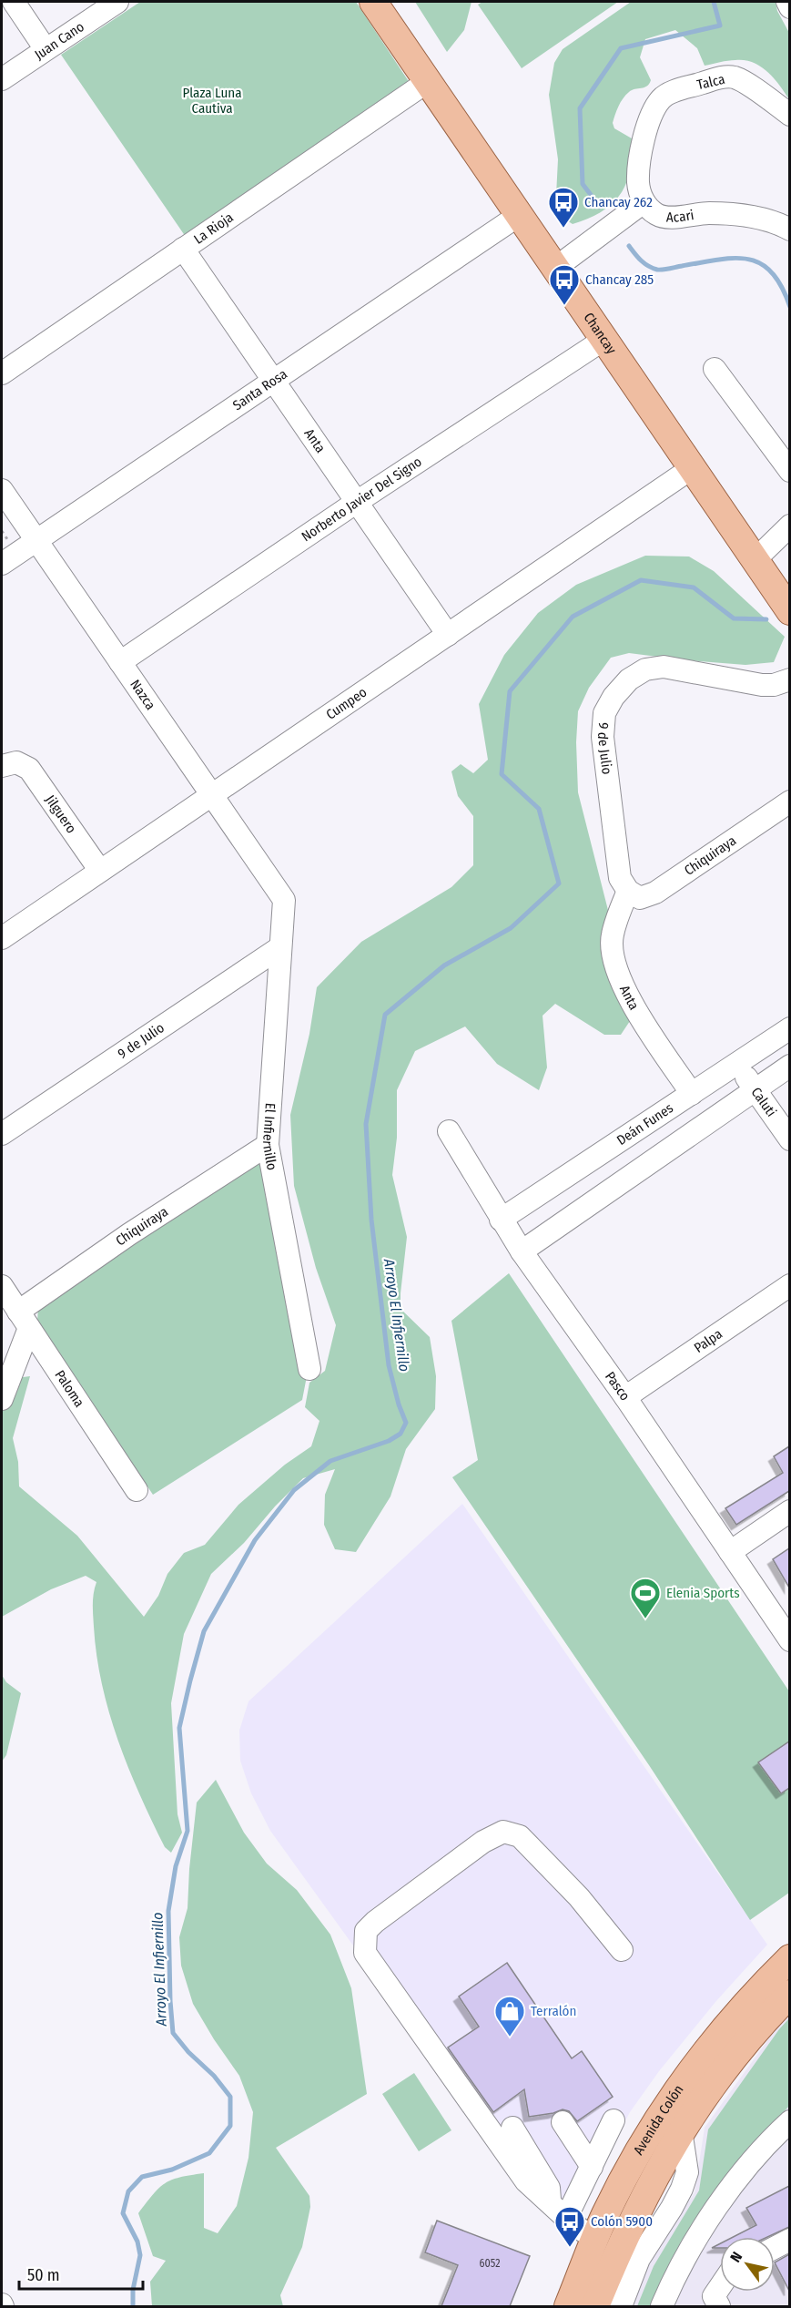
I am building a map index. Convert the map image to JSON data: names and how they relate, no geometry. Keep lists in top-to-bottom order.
{
  "streets": {
    "main road": ["Chancay", "Avenida Colón"],
    "street": [
      "Juan Cano",
      "Talca",
      "Acari",
      "La Rioja",
      "Santa Rosa",
      "Anta",
      "Norberto Javier Del Signo",
      "Nazca",
      "Cumpeo",
      "9 de Julio",
      "Jilguero",
      "Chiquiraya",
      "Caluti",
      "Deán Funes",
      "El Infiernillo",
      "Palpa",
      "Pasco",
      "Paloma"
    ]
  },
  "crossings": [
    ["Talca", "Acari"],
    ["La Rioja", "Chancay"],
    ["La Rioja", "Anta"],
    ["Chancay", "Santa Rosa"],
    ["Chancay", "Norberto Javier Del Signo"],
    ["Chancay", "Cumpeo"],
    ["Santa Rosa", "Anta"],
    ["Santa Rosa", "Nazca"],
    ["Anta", "Norberto Javier Del Signo"],
    ["Anta", "Cumpeo"],
    ["Anta", "9 de Julio"],
    ["Anta", "Chiquiraya"],
    ["Anta", "Deán Funes"],
    ["Norberto Javier Del Signo", "Nazca"],
    ["Nazca", "Cumpeo"],
    ["Nazca", "El Infiernillo"],
    ["Cumpeo", "Jilguero"],
    ["9 de Julio", "Chiquiraya"],
    ["9 de Julio", "El Infiernillo"],
    ["Chiquiraya", "El Infiernillo"],
    ["Chiquiraya", "Paloma"],
    ["Caluti", "Deán Funes"],
    ["Deán Funes", "Pasco"],
    ["Palpa", "Pasco"]
  ],
  "water": ["Arroyo El Infiernillo"],
  "parks": ["Plaza Luna Cautiva"],
  "places": {
    "bus stop": ["Chancay 262", "Chancay 285", "Colón 5900"],
    "sports": ["Elenia Sports"],
    "shop": ["Terralón"]
  },
  "house_numbers": ["6052"],
  "scale_bar": "50 m",
  "north": "top left"
}
